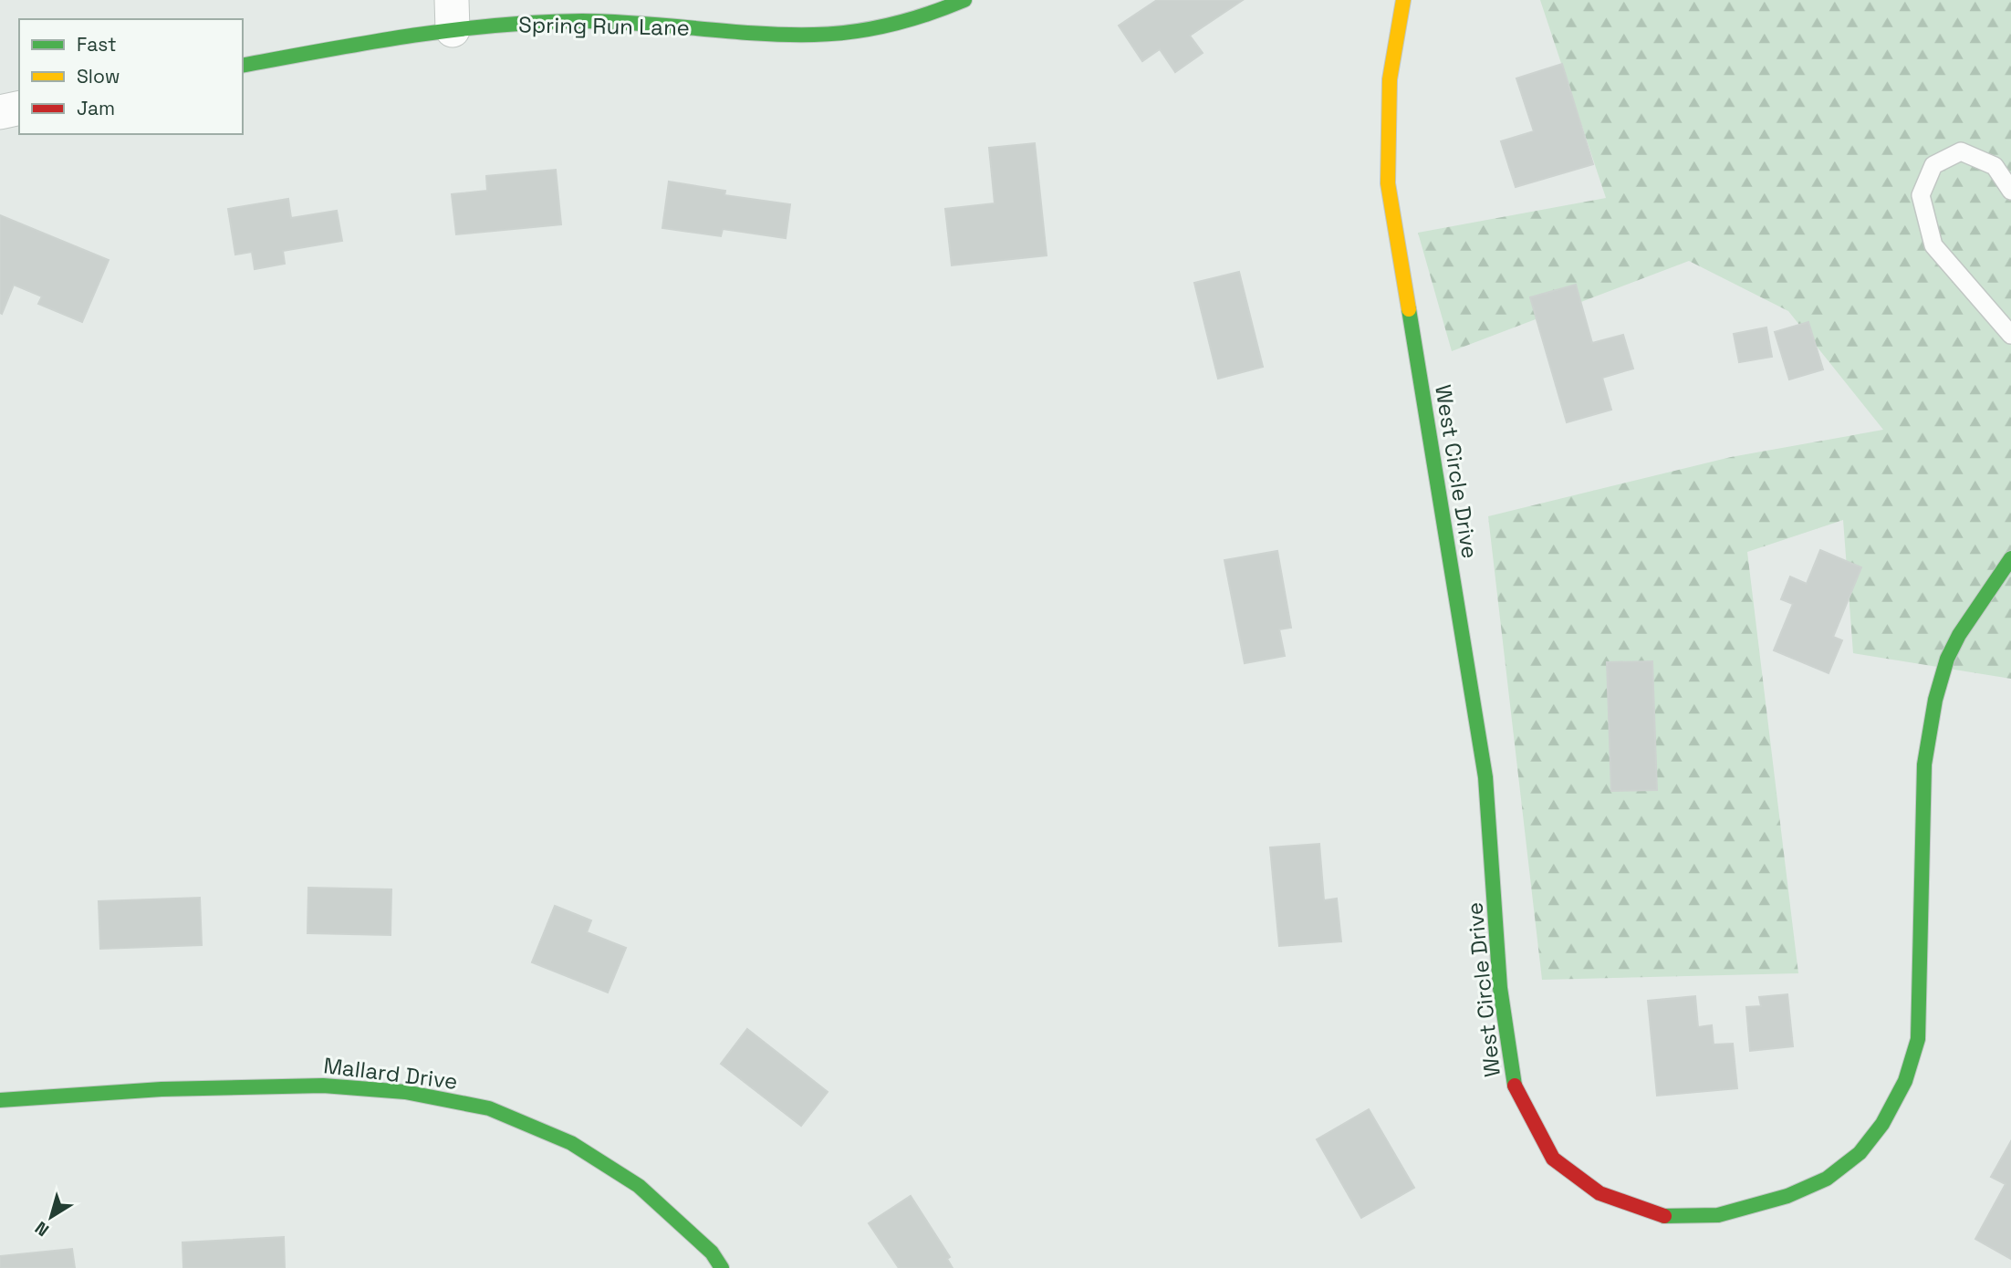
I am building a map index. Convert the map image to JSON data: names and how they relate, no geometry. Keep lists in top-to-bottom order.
{
  "streets": {
    "street": ["Spring Run Lane", "West Circle Drive", "Mallard Drive"]
  },
  "legend": ["Fast", "Slow", "Jam"],
  "north": "bottom left"
}
